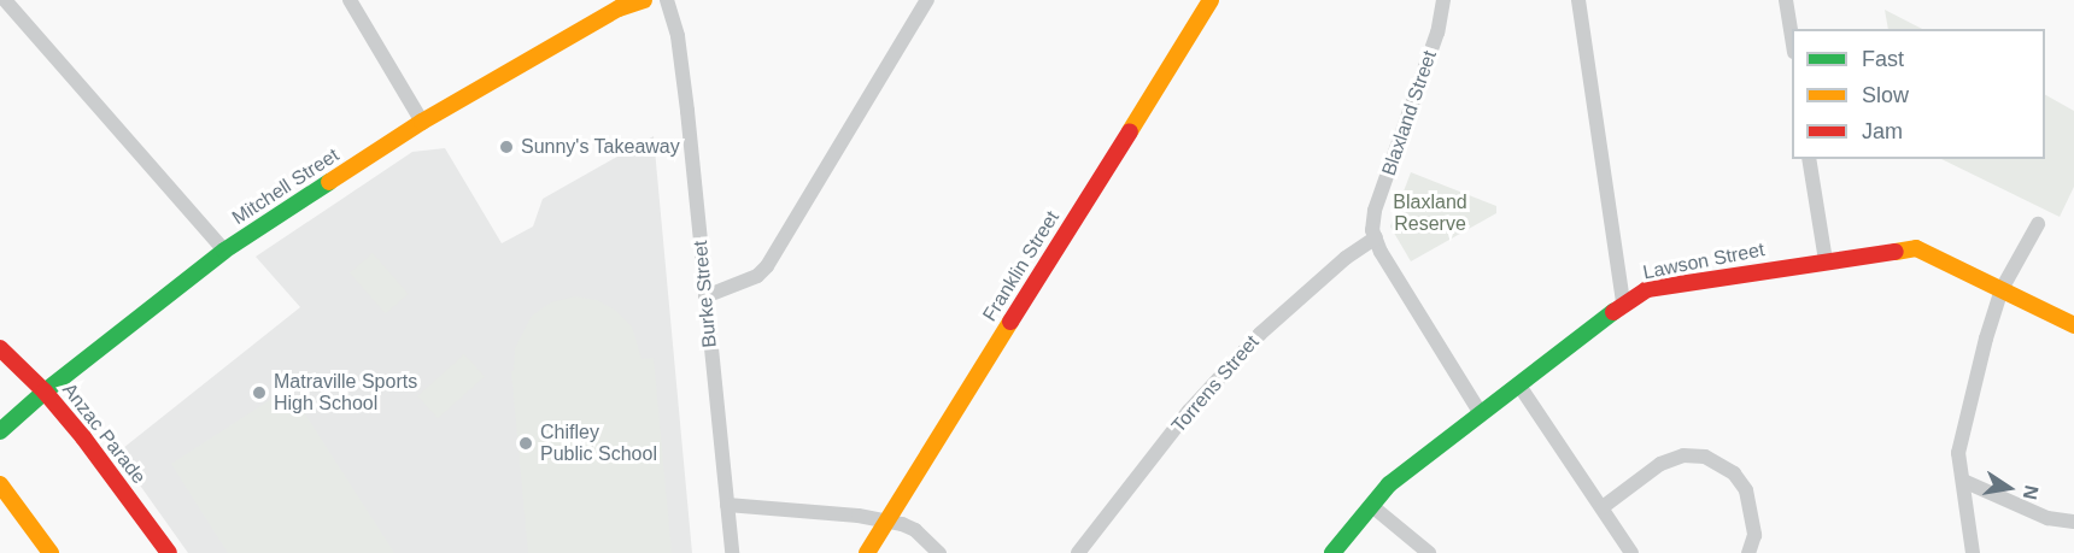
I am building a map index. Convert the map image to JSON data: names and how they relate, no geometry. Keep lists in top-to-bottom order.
{
  "streets": {
    "street": [
      "Blaxland Street",
      "Mitchell Street",
      "Lawson Street",
      "Franklin Street",
      "Burke Street",
      "Torrens Street",
      "Anzac Parade"
    ]
  },
  "crossings": [
    ["Blaxland Street", "Torrens Street"],
    ["Mitchell Street", "Anzac Parade"]
  ],
  "parks": ["Blaxland Reserve"],
  "places": ["Sunny's Takeaway", "Matraville Sports High School", "Chifley Public School"],
  "legend": ["Fast", "Slow", "Jam"],
  "north": "right"
}
